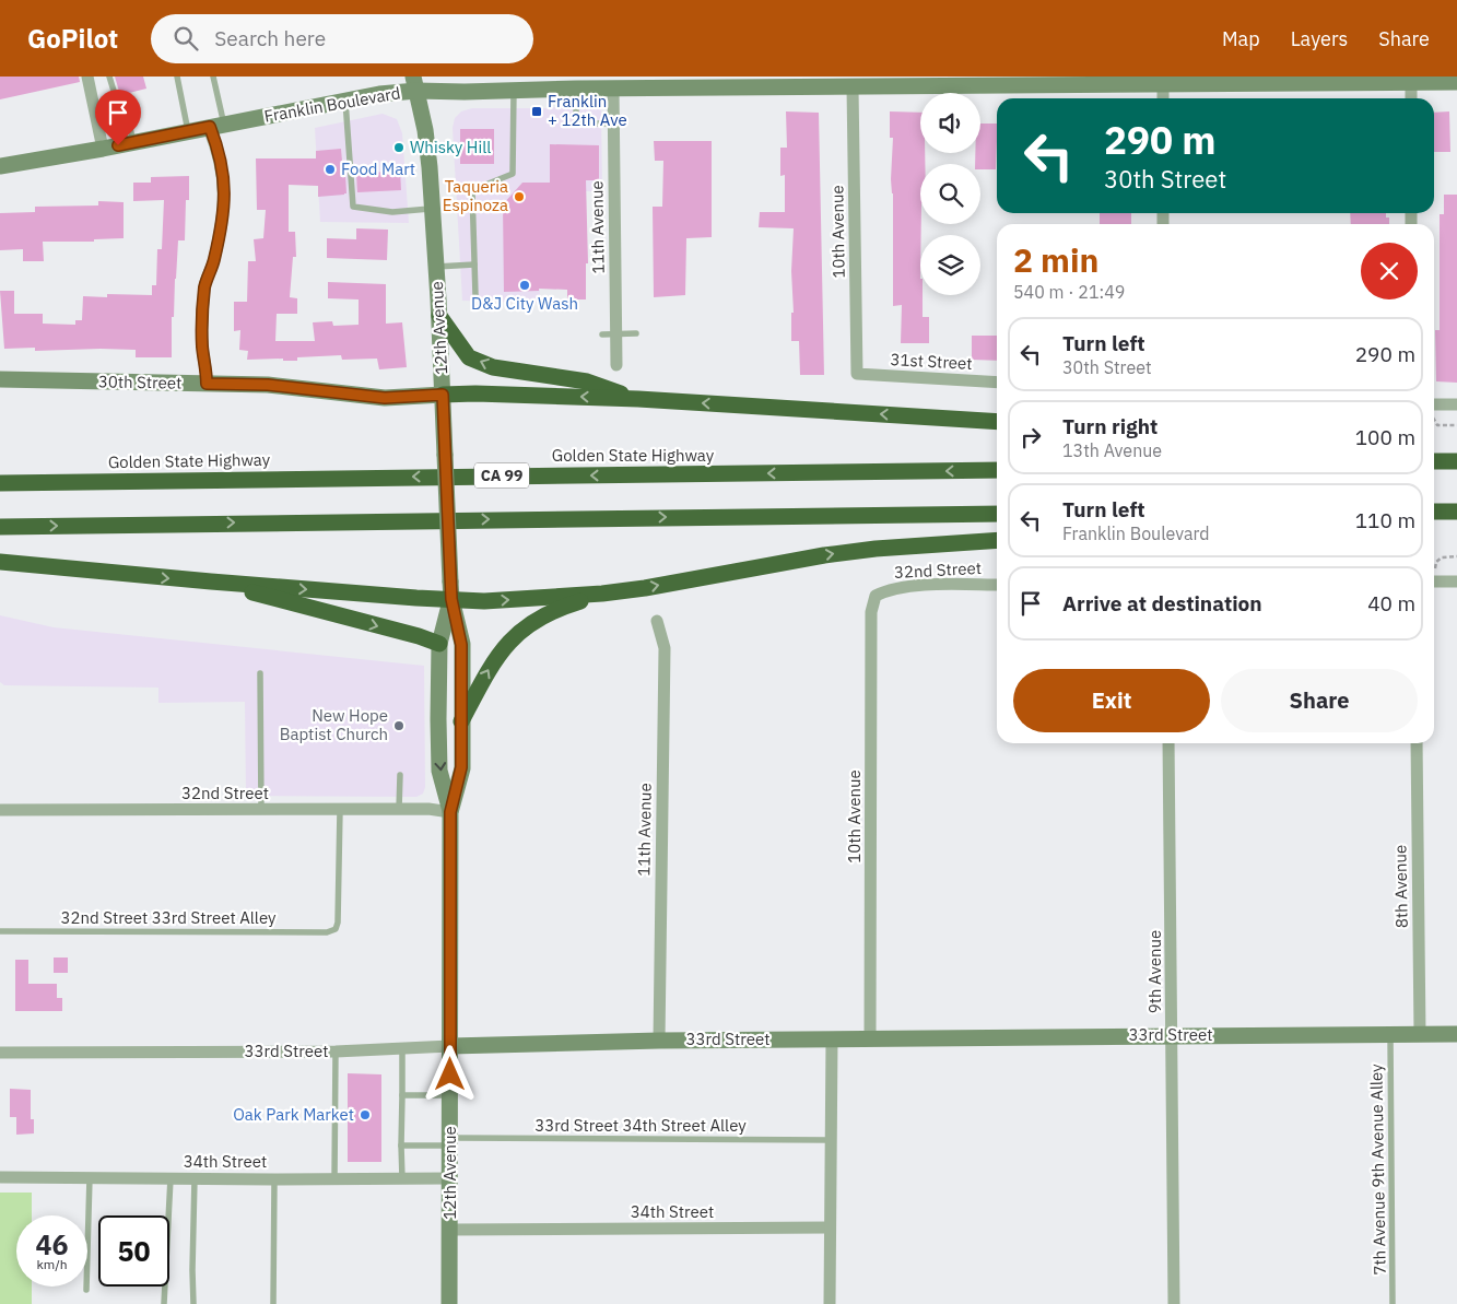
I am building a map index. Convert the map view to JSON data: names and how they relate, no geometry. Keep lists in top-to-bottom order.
{
  "streets": {
    "highway": ["Golden State Highway", "CA 99"],
    "main road": [
      "Franklin Boulevard",
      "12th Avenue",
      "30th Street",
      "33rd Street"
    ],
    "street": [
      "11th Avenue",
      "10th Avenue",
      "31st Street",
      "32nd Street",
      "8th Avenue",
      "9th Avenue",
      "34th Street"
    ],
    "lane": ["32nd Street 33rd Street Alley", "33rd Street 34th Street Alley", "7th Avenue 9th Avenue Alley"]
  },
  "crossings": [
    ["Franklin Boulevard", "11th Avenue"],
    ["Franklin Boulevard", "10th Avenue"],
    ["Franklin Boulevard", "12th Avenue"],
    ["11th Avenue", "33rd Street"],
    ["10th Avenue", "31st Street"],
    ["10th Avenue", "32nd Street"],
    ["10th Avenue", "33rd Street"],
    ["12th Avenue", "30th Street"],
    ["12th Avenue", "32nd Street"],
    ["12th Avenue", "33rd Street"],
    ["12th Avenue", "33rd Street 34th Street Alley"],
    ["12th Avenue", "34th Street"],
    ["32nd Street", "32nd Street 33rd Street Alley"],
    ["8th Avenue", "33rd Street"],
    ["9th Avenue", "33rd Street"],
    ["33rd Street", "7th Avenue 9th Avenue Alley"]
  ],
  "places": {
    "transit": ["Franklin + 12th Ave"],
    "other": [
      "Whisky Hill",
      "Food Mart",
      "Taqueria Espinoza",
      "D&J City Wash",
      "New Hope Baptist Church",
      "Oak Park Market"
    ]
  },
  "page": {
    "header": "GoPilot",
    "search": "Search here",
    "nav": ["Map", "Layers", "Share"],
    "turn": ["290 m", "30th Street"],
    "heading": ["2 min", "540 m · 21:49"],
    "list": [
      {
        "name": "Turn left",
        "note": "30th Street",
        "value": "290 m"
      },
      {
        "name": "Turn right",
        "note": "13th Avenue",
        "value": "100 m"
      },
      {
        "name": "Turn left",
        "note": "Franklin Boulevard",
        "value": "110 m"
      },
      {
        "name": "Arrive at destination",
        "value": "40 m"
      }
    ],
    "buttons": ["Exit", "Share"],
    "speed": "46 km/h",
    "limit": "50"
  }
}
